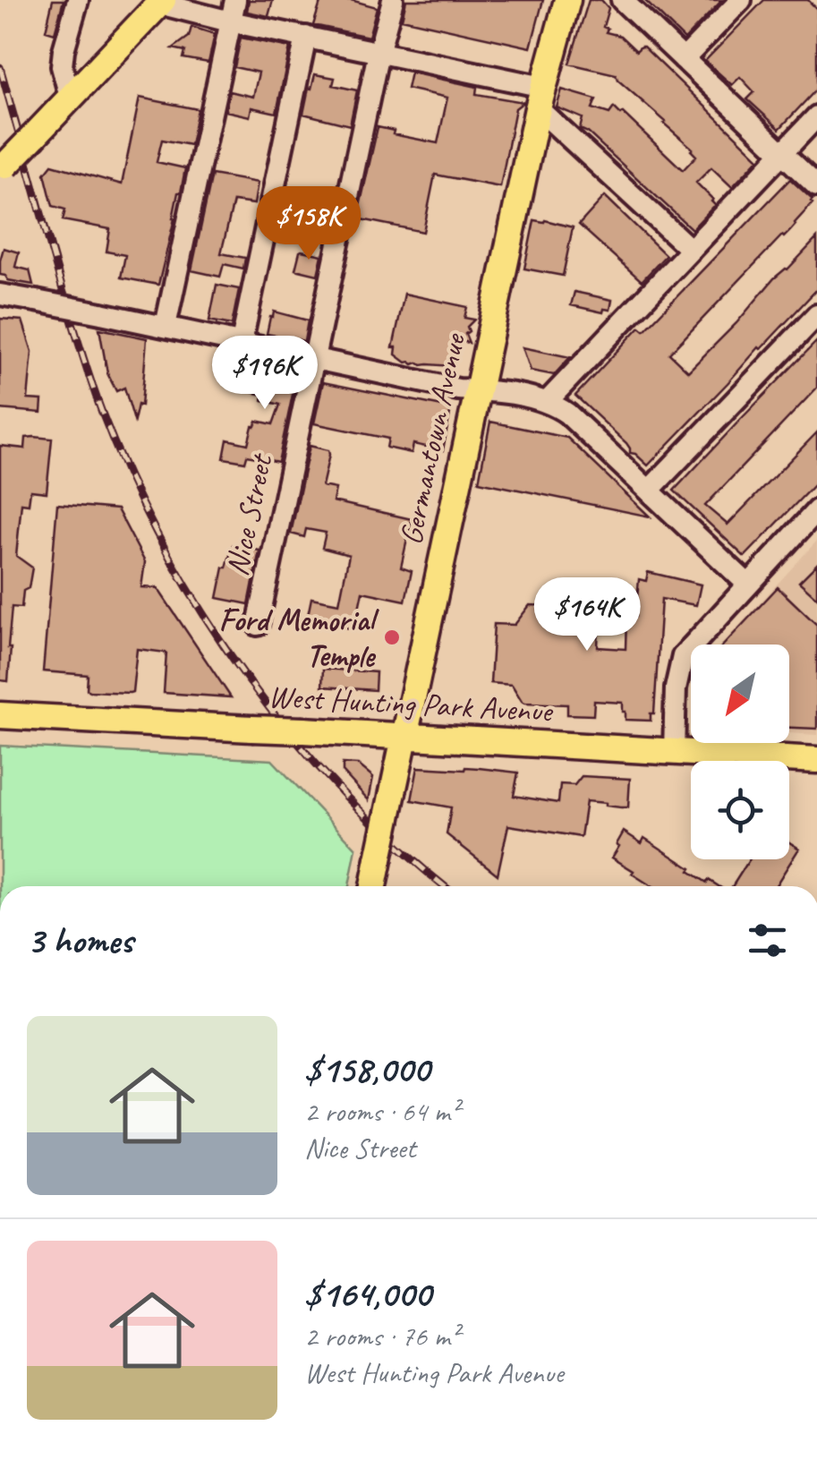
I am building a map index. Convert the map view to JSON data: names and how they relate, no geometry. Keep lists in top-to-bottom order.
{
  "streets": {
    "main road": ["Germantown Avenue", "West Hunting Park Avenue"],
    "street": ["Nice Street"]
  },
  "crossings": [
    ["Germantown Avenue", "West Hunting Park Avenue"]
  ],
  "places": ["Ford Memorial Temple"],
  "north": "bottom left",
  "page": {
    "price": ["$158K", "$196K", "$164K"],
    "heading": "3 homes",
    "list": [
      {
        "name": "$158,000",
        "note": "2 rooms · 64 m² · Nice Street"
      },
      {
        "name": "$164,000",
        "note": "2 rooms · 76 m² · West Hunting Park Avenue"
      }
    ]
  }
}
